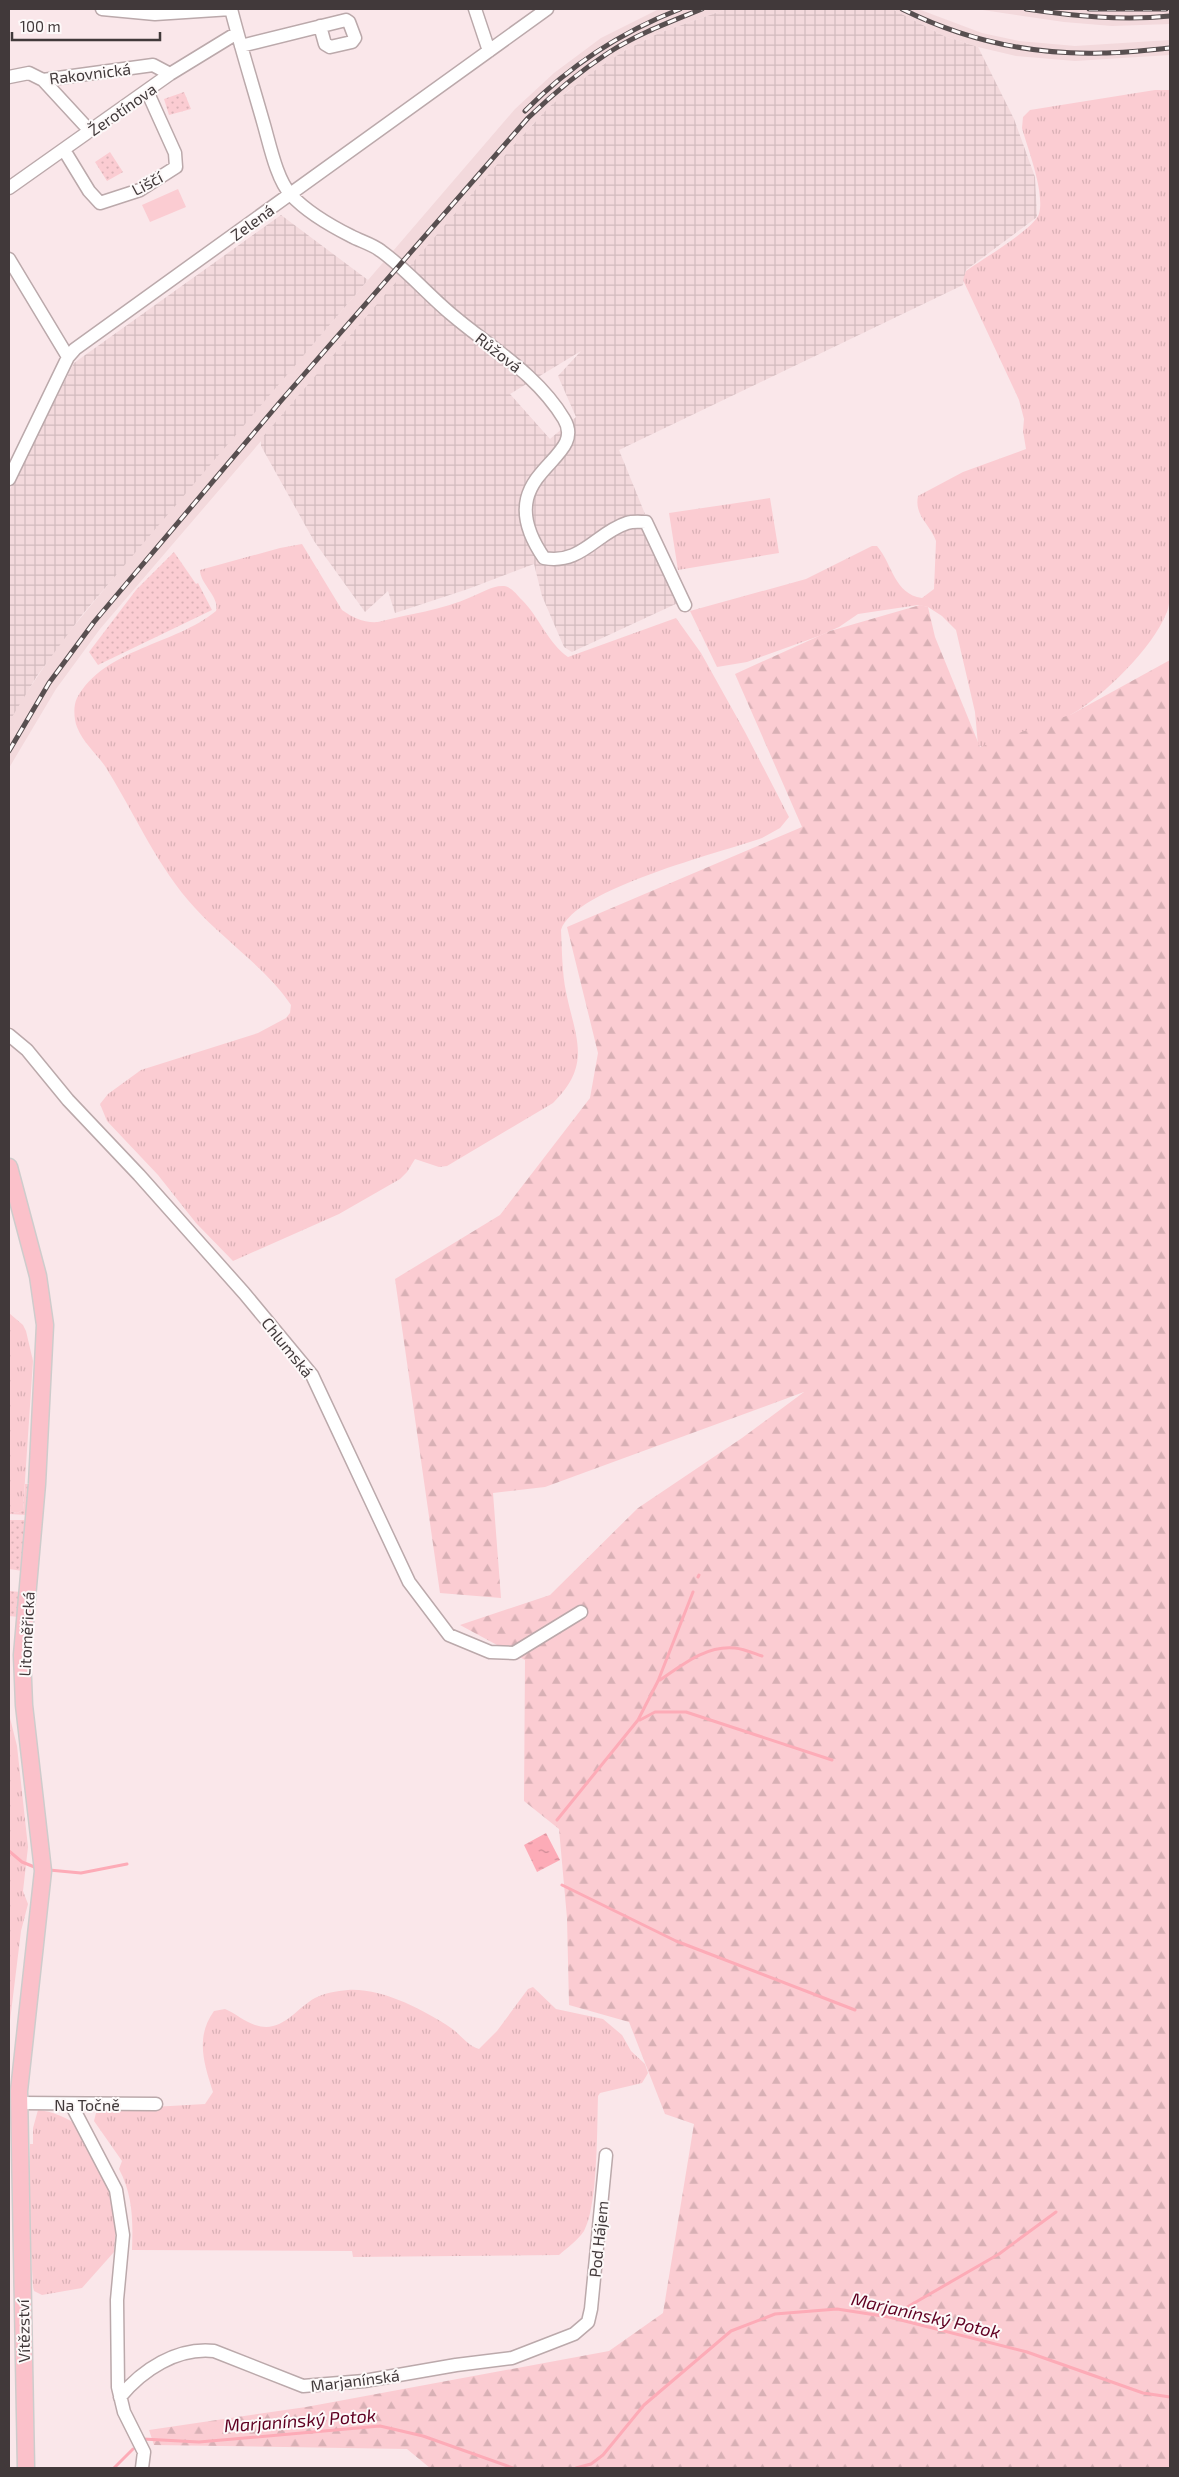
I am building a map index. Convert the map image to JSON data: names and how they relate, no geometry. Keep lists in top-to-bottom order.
{
  "streets": {
    "main road": ["Litoměřická", "Vítězství"],
    "street": [
      "Rakovnická",
      "Žerotínova",
      "Liščí",
      "Zelená",
      "Růžová",
      "Chlumská",
      "Na Točně",
      "Pod Hájem",
      "Marjanínská"
    ]
  },
  "crossings": [
    ["Rakovnická", "Žerotínova"],
    ["Žerotínova", "Liščí"],
    ["Žerotínova", "Růžová"],
    ["Zelená", "Růžová"],
    ["Litoměřická", "Na Točně"],
    ["Litoměřická", "Vítězství"],
    ["Na Točně", "Vítězství"],
    ["Pod Hájem", "Marjanínská"]
  ],
  "water": ["Marjanínský Potok"],
  "scale_bar": "100 m"
}
